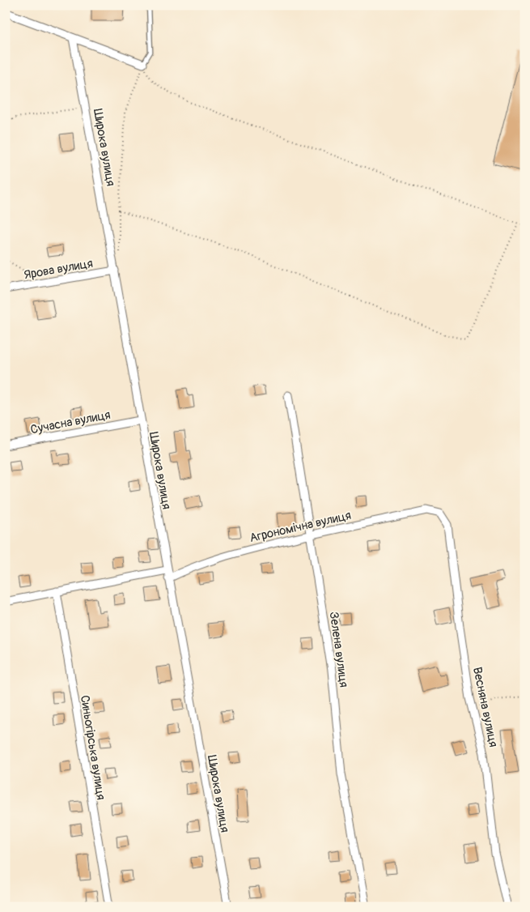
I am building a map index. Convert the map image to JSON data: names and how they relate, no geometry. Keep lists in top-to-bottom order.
{
  "streets": {
    "street": [
      "Широка вулиця",
      "Ярова вулиця",
      "Сучасна вулиця",
      "Агрономічна вулиця",
      "Зелена вулиця",
      "Весняна вулиця",
      "Синьогірська вулиця"
    ]
  },
  "crossings": [
    ["Широка вулиця", "Ярова вулиця"],
    ["Широка вулиця", "Сучасна вулиця"],
    ["Широка вулиця", "Агрономічна вулиця"],
    ["Агрономічна вулиця", "Зелена вулиця"],
    ["Агрономічна вулиця", "Весняна вулиця"]
  ]
}
